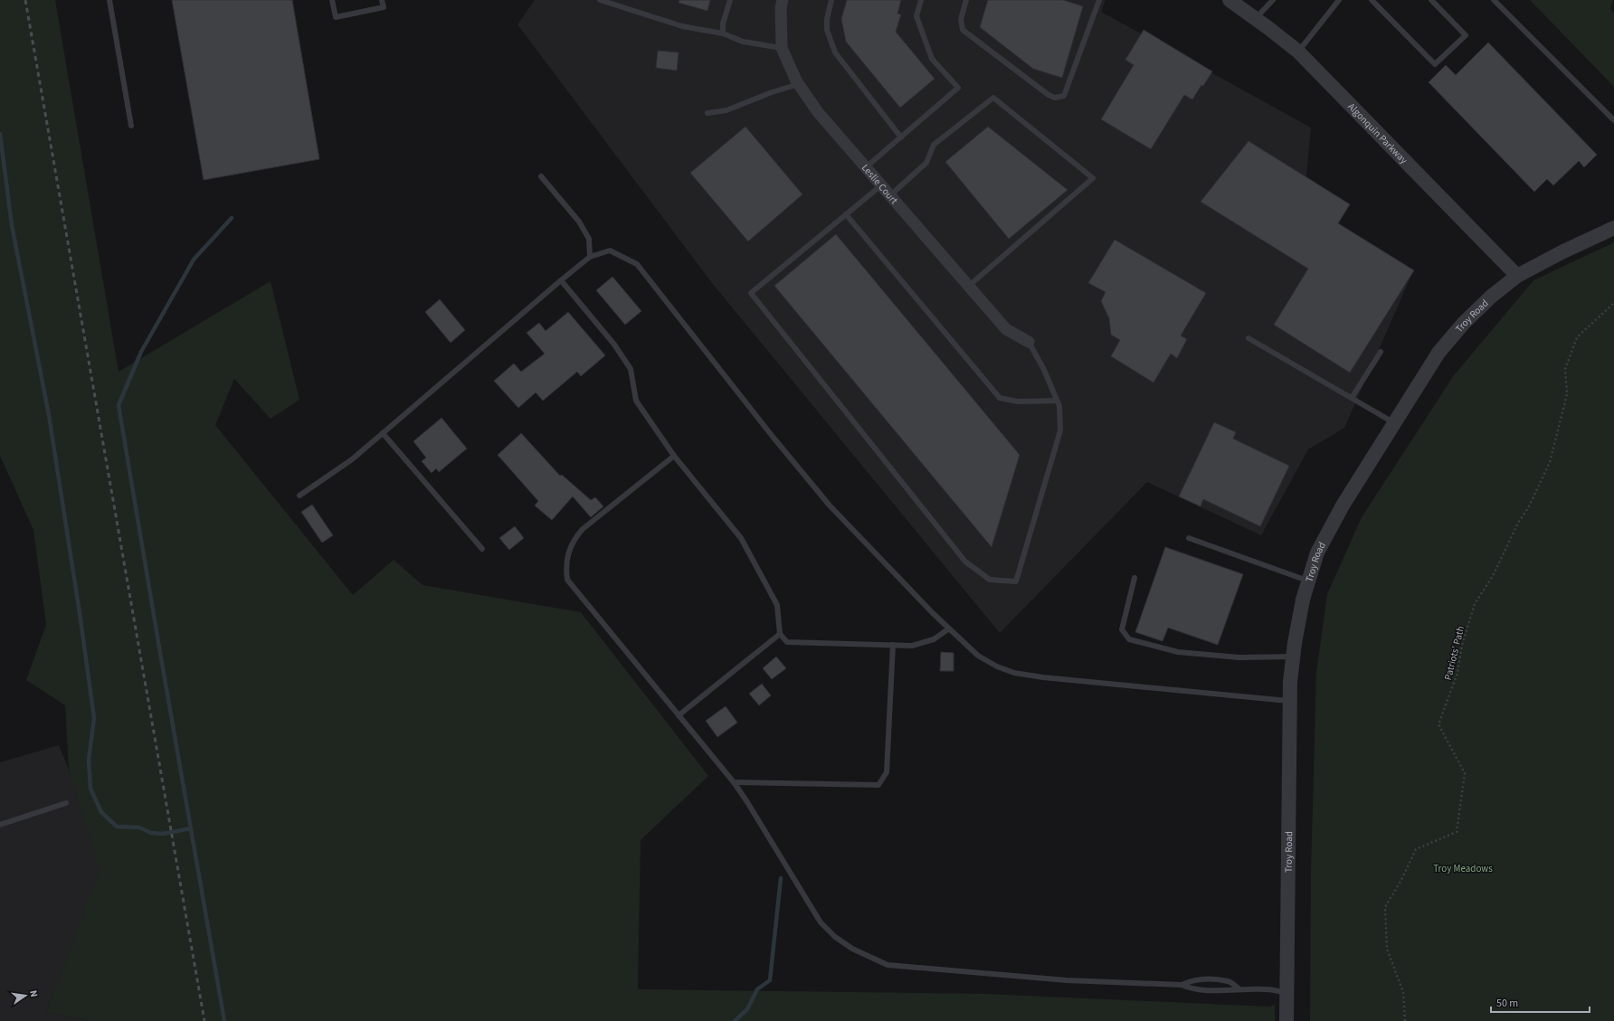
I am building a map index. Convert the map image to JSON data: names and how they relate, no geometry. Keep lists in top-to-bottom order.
{
  "streets": {
    "street": ["Algonquin Parkway", "Leslie Court", "Troy Road"],
    "path": ["Patriots' Path"]
  },
  "crossings": [
    ["Algonquin Parkway", "Troy Road"]
  ],
  "parks": ["Troy Meadows"],
  "scale_bar": "50 m",
  "north": "right"
}
